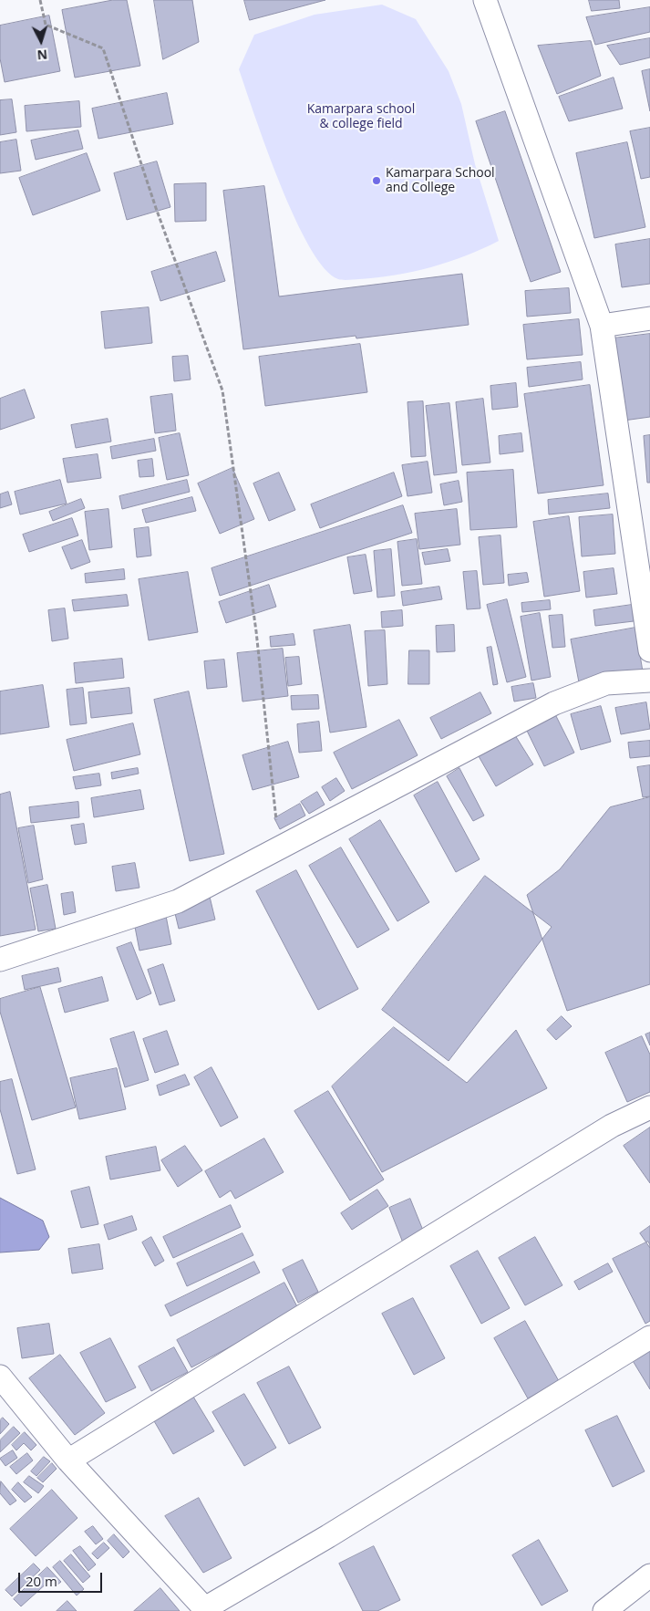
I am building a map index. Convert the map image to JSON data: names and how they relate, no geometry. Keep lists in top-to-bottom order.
{
  "parks": ["Kamarpara school & college field"],
  "places": ["Kamarpara School and College"],
  "scale_bar": "20 m",
  "north": "bottom"
}
